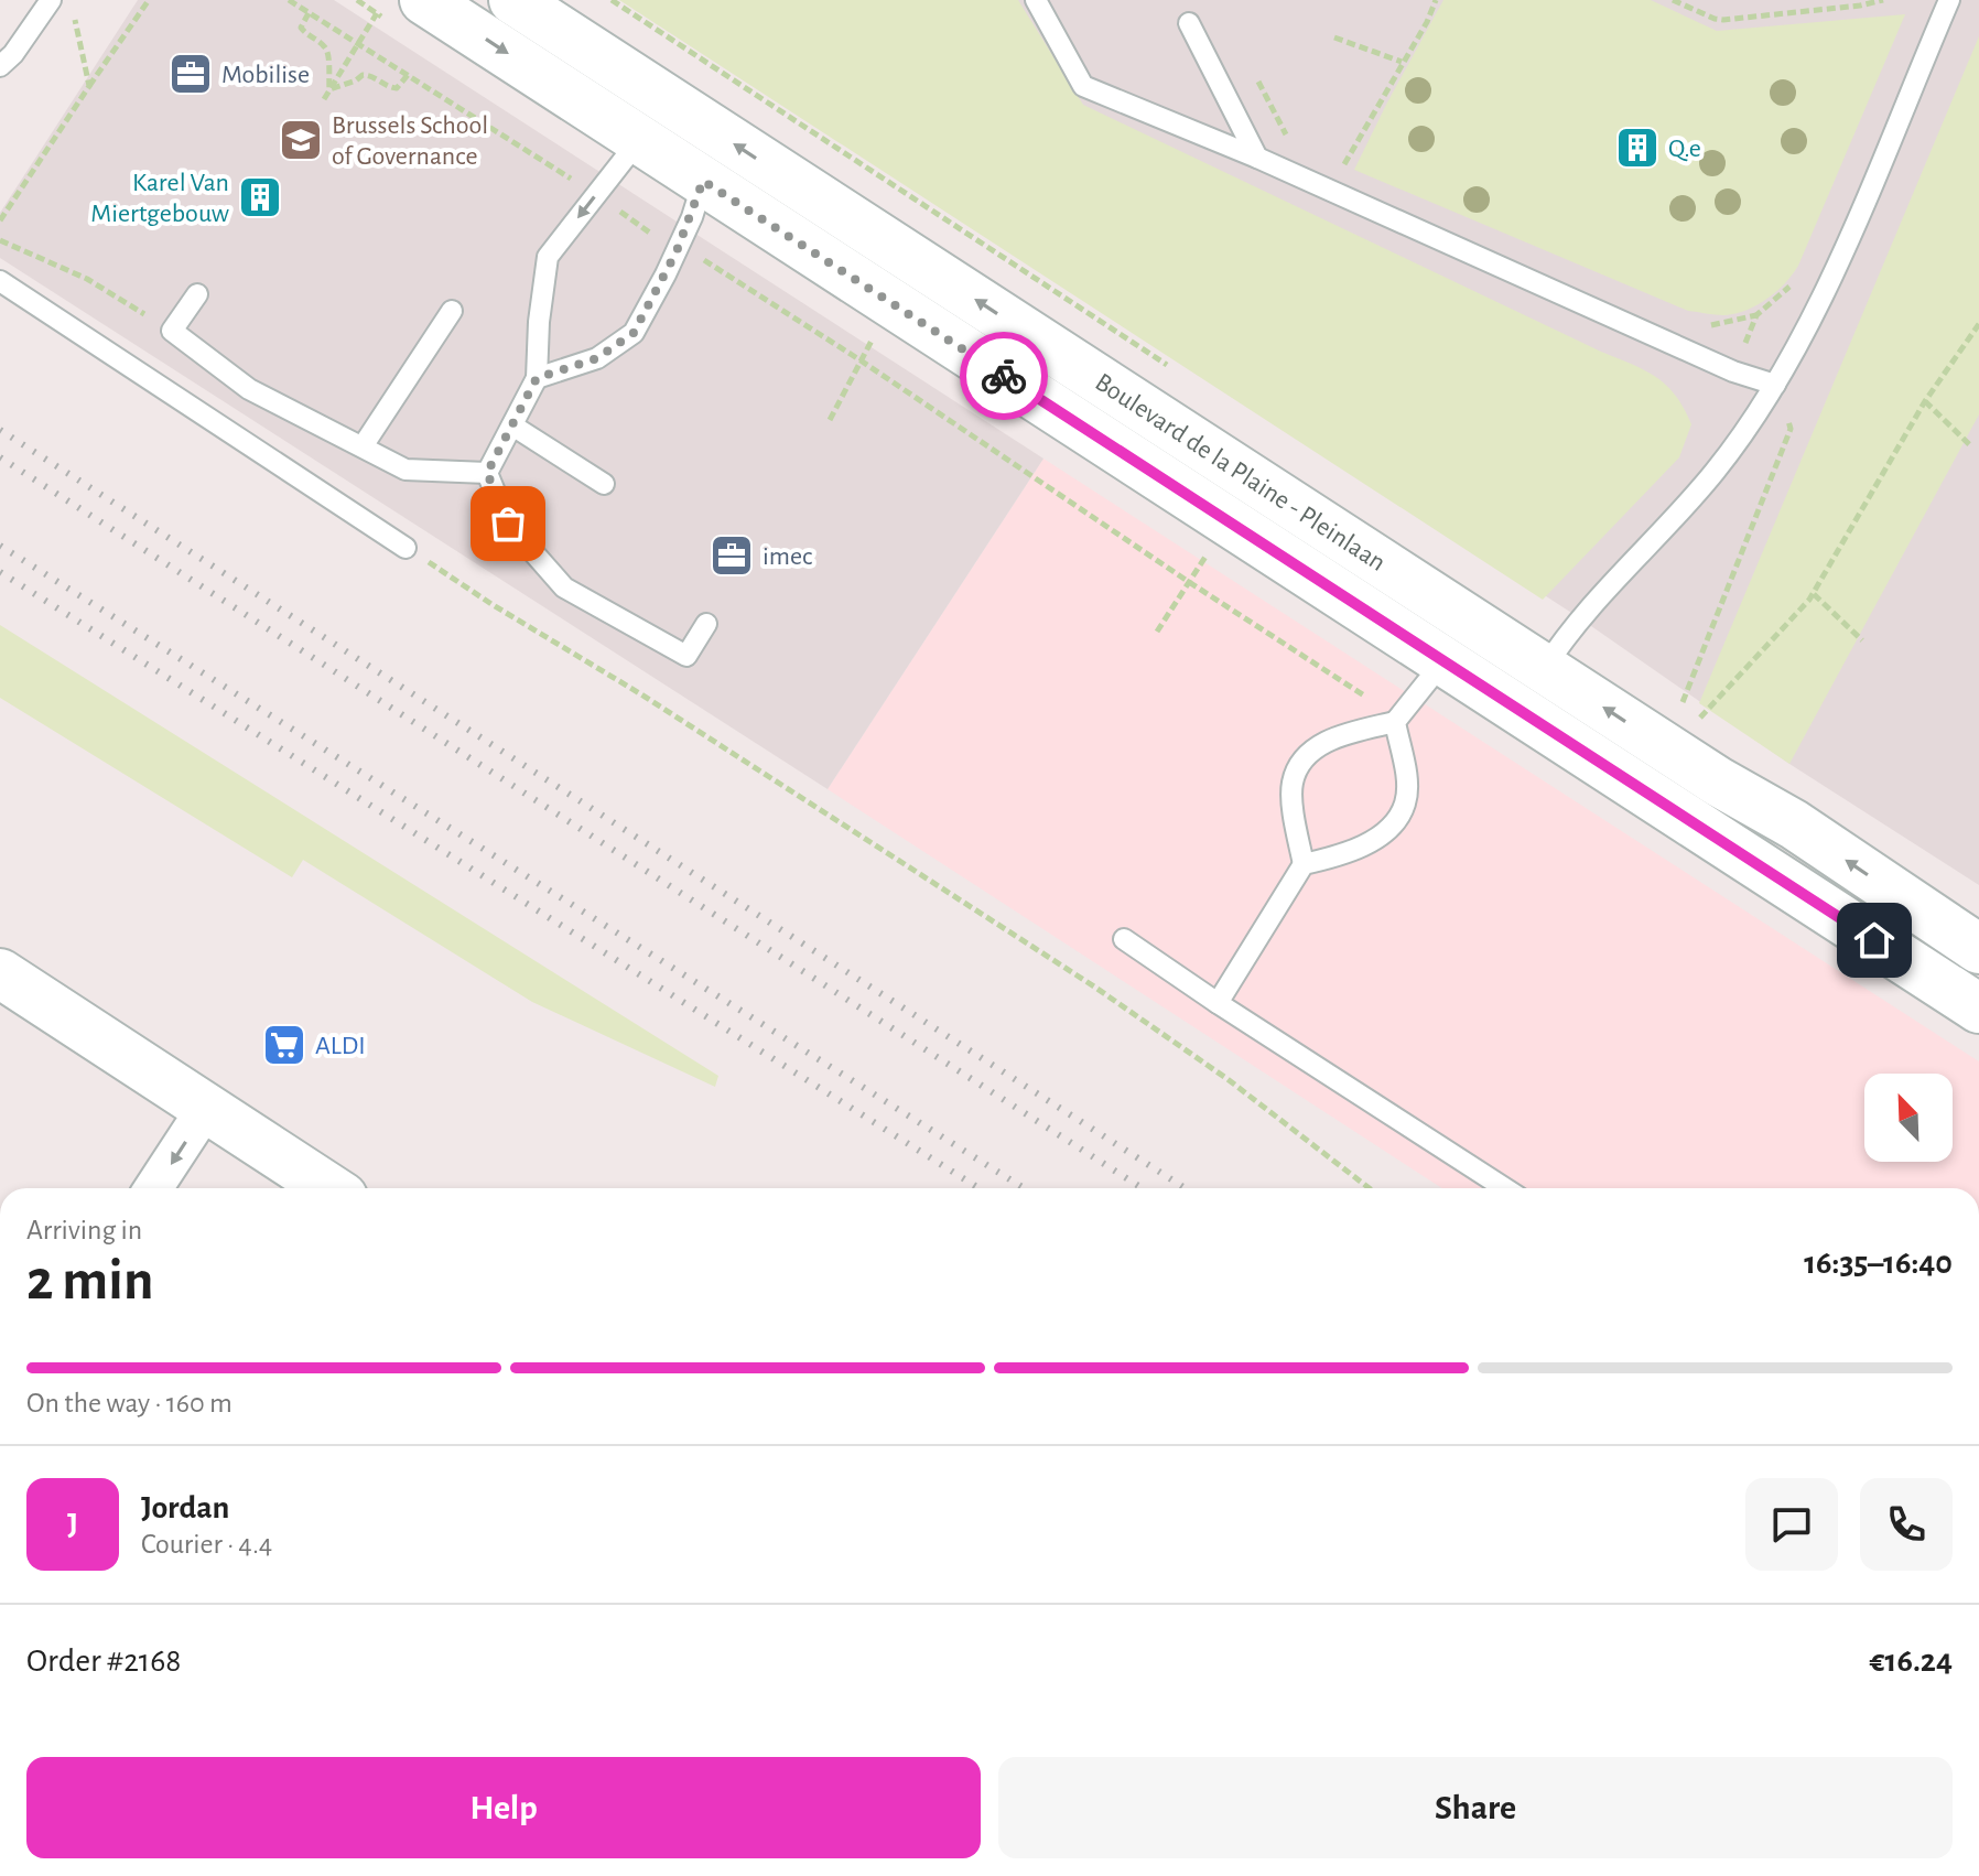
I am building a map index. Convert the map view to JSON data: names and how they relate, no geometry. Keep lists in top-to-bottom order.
{
  "streets": {
    "main road": ["Boulevard de la Plaine - Pleinlaan"]
  },
  "places": {
    "office": ["Mobilise", "imec"],
    "school or university": ["Brussels School of Governance"],
    "building": ["Q.e", "Karel Van Miertgebouw"],
    "supermarket": ["ALDI"]
  },
  "north": "top left",
  "page": {
    "heading": ["2 min", "Arriving in", "16:35–16:40"],
    "panel": [
      "Jordan",
      "Courier · 4.4",
      "Order #2168",
      "€16.24"
    ],
    "bar": "On the way · 160 m",
    "round": "J",
    "buttons": ["Help", "Share"]
  }
}
